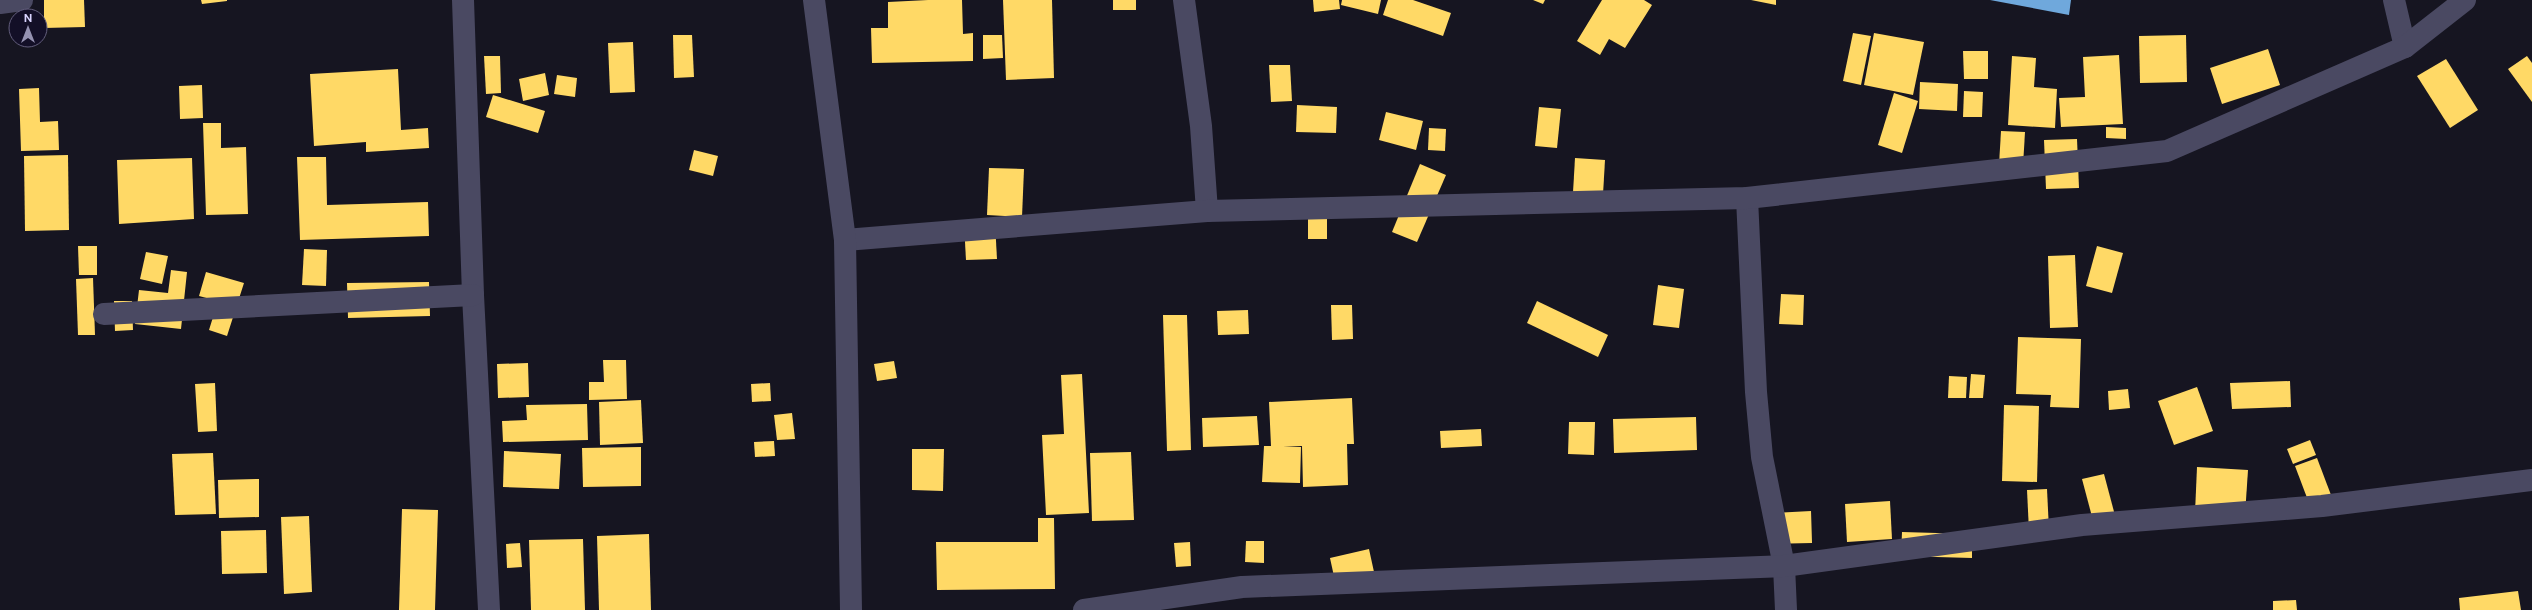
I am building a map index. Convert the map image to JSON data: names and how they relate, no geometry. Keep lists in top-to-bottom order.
{
  "north": "top"
}
